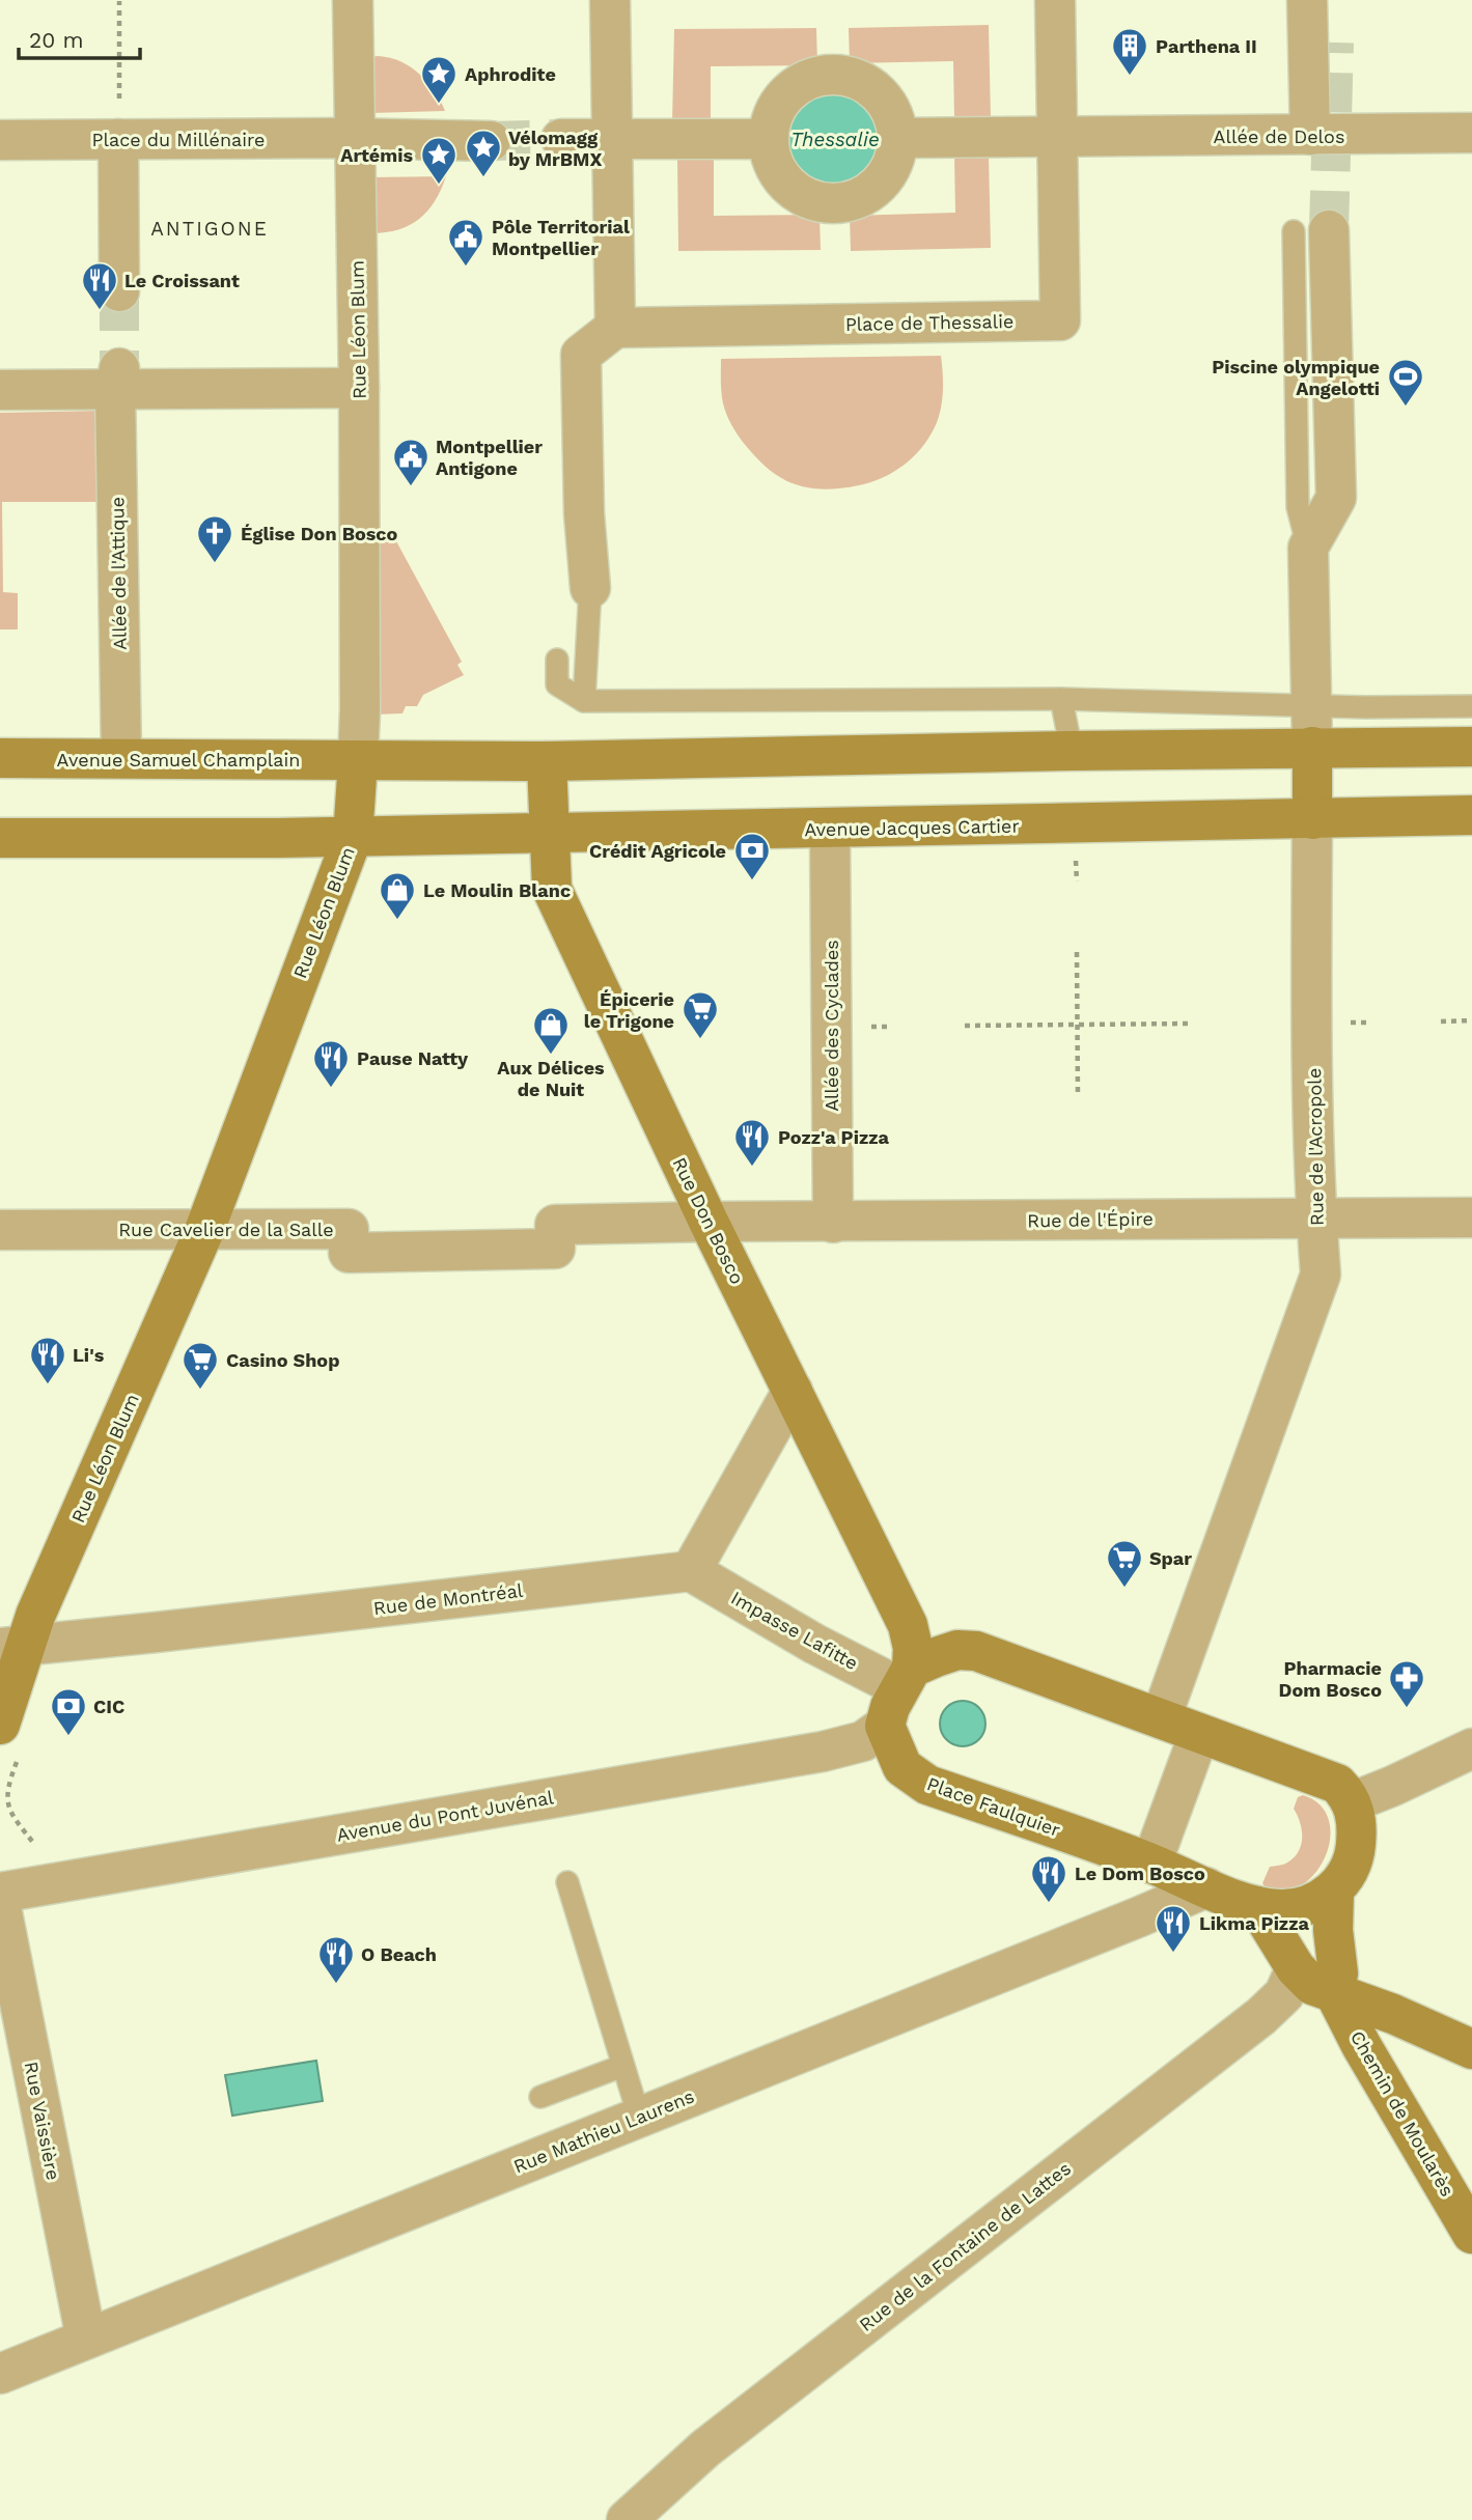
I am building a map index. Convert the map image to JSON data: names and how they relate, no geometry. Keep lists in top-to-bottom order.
{
  "streets": {
    "street": [
      "Allée de Delos",
      "Place du Millénaire",
      "Place de Thessalie",
      "Rue Léon Blum",
      "Allée de l'Attique",
      "Avenue Samuel Champlain",
      "Avenue Jacques Cartier",
      "Allée des Cyclades",
      "Rue de l'Acropole",
      "Rue de l'Épire",
      "Rue Don Bosco",
      "Rue Cavelier de la Salle",
      "Rue de Montréal",
      "Impasse Lafitte",
      "Place Faulquier",
      "Avenue du Pont Juvénal",
      "Chemin de Moularès",
      "Rue Vaissière",
      "Rue Mathieu Laurens",
      "Rue de la Fontaine de Lattes"
    ]
  },
  "crossings": [
    ["Allée de Delos", "Place de Thessalie"],
    ["Place du Millénaire", "Rue Léon Blum"],
    ["Rue Léon Blum", "Avenue Samuel Champlain"],
    ["Rue Léon Blum", "Avenue Jacques Cartier"],
    ["Rue Léon Blum", "Rue Cavelier de la Salle"],
    ["Rue Léon Blum", "Rue de Montréal"],
    ["Allée de l'Attique", "Avenue Samuel Champlain"],
    ["Avenue Jacques Cartier", "Allée des Cyclades"],
    ["Avenue Jacques Cartier", "Rue de l'Acropole"],
    ["Avenue Jacques Cartier", "Rue Don Bosco"],
    ["Allée des Cyclades", "Rue de l'Épire"],
    ["Rue de l'Acropole", "Rue de l'Épire"],
    ["Rue de l'Épire", "Rue Don Bosco"],
    ["Rue de l'Épire", "Rue Cavelier de la Salle"],
    ["Rue Don Bosco", "Rue Cavelier de la Salle"],
    ["Rue Don Bosco", "Impasse Lafitte"],
    ["Rue de Montréal", "Impasse Lafitte"],
    ["Place Faulquier", "Avenue du Pont Juvénal"],
    ["Place Faulquier", "Rue Mathieu Laurens"],
    ["Rue Vaissière", "Rue Mathieu Laurens"]
  ],
  "districts": ["ANTIGONE"],
  "water": ["Thessalie"],
  "places": {
    "building": ["Parthena II"],
    "place": ["Aphrodite", "Vélomagg by MrBMX", "Artémis"],
    "public building": ["Pôle Territorial Montpellier", "Montpellier Antigone"],
    "restaurant": [
      "Le Croissant",
      "Pause Natty",
      "Pozz'a Pizza",
      "Li's",
      "Le Dom Bosco",
      "Likma Pizza",
      "O Beach"
    ],
    "sports": ["Piscine olympique Angelotti"],
    "church": ["Église Don Bosco"],
    "bank": ["Crédit Agricole", "CIC"],
    "shop": ["Le Moulin Blanc", "Aux Délices de Nuit"],
    "supermarket": ["Épicerie le Trigone", "Casino Shop", "Spar"],
    "pharmacy": ["Pharmacie Dom Bosco"]
  },
  "scale_bar": "20 m"
}
